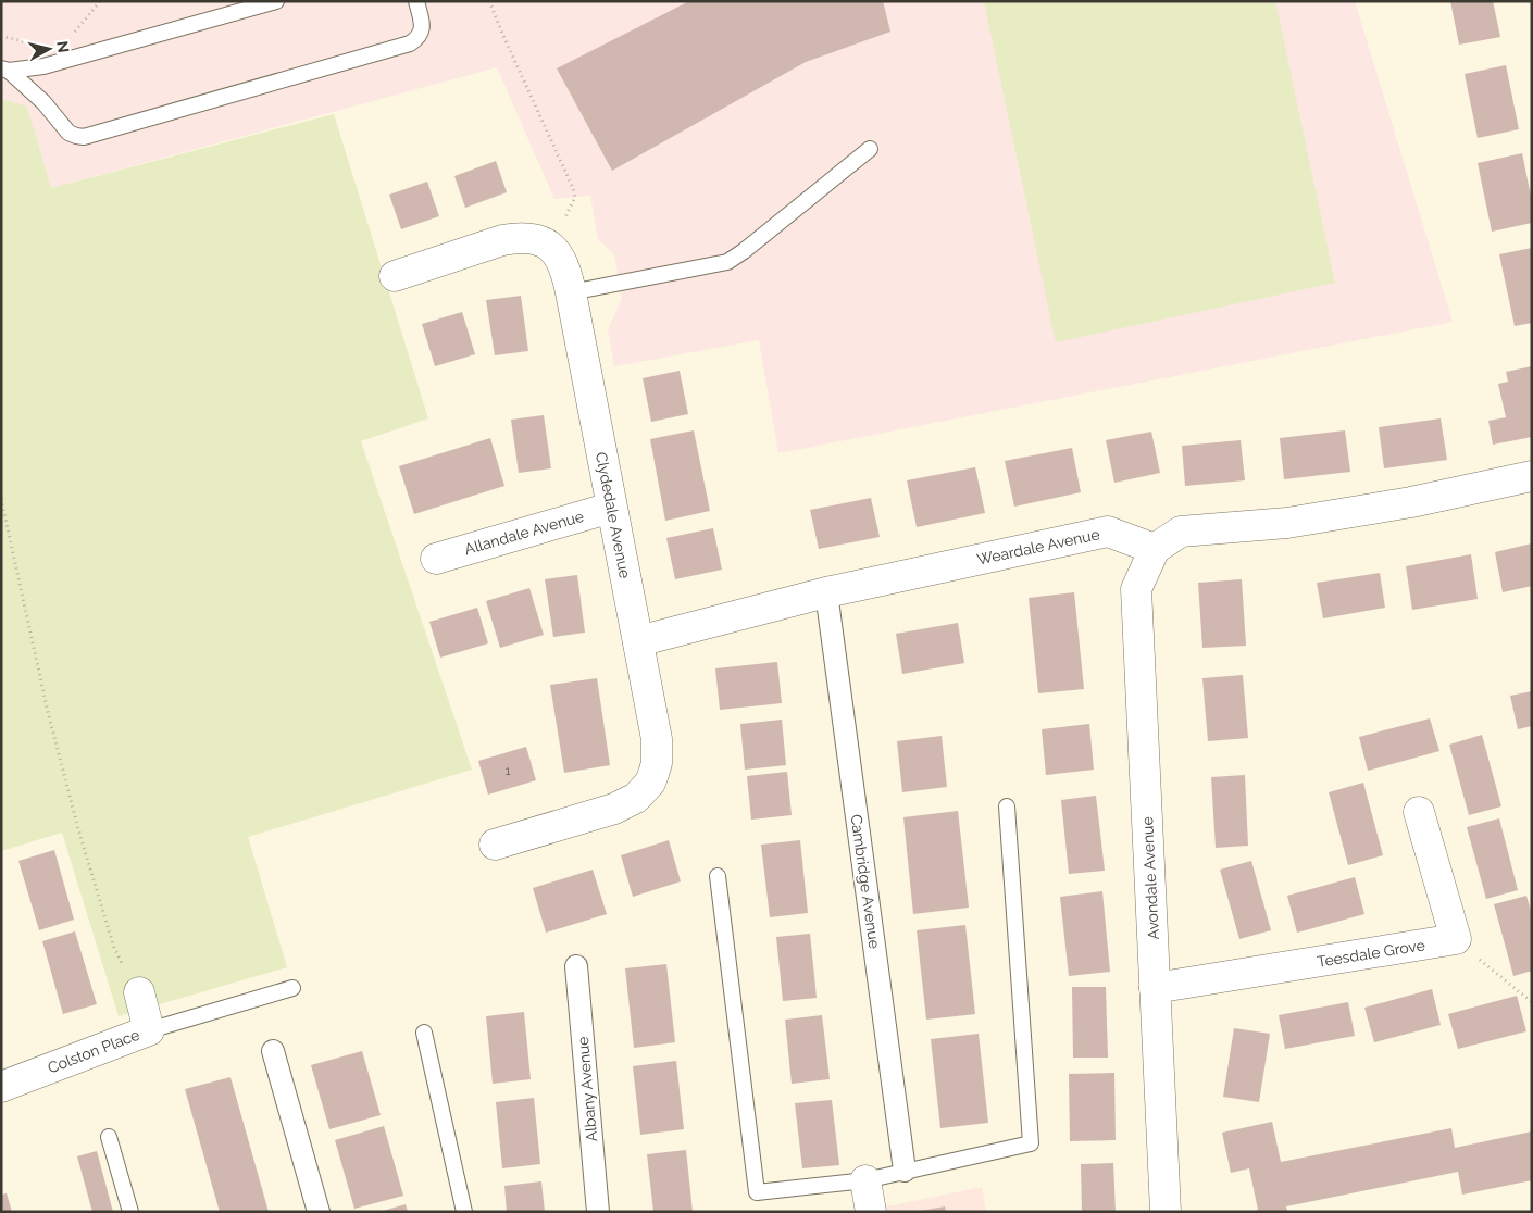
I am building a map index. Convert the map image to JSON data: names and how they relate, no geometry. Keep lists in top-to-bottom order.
{
  "streets": {
    "street": [
      "Clydedale Avenue",
      "Allandale Avenue",
      "Weardale Avenue",
      "Avondale Avenue",
      "Cambridge Avenue",
      "Teesdale Grove",
      "Colston Place",
      "Albany Avenue"
    ]
  },
  "crossings": [
    ["Clydedale Avenue", "Allandale Avenue"],
    ["Clydedale Avenue", "Weardale Avenue"],
    ["Weardale Avenue", "Avondale Avenue"],
    ["Weardale Avenue", "Cambridge Avenue"],
    ["Avondale Avenue", "Teesdale Grove"]
  ],
  "house_numbers": ["1"],
  "north": "right"
}
